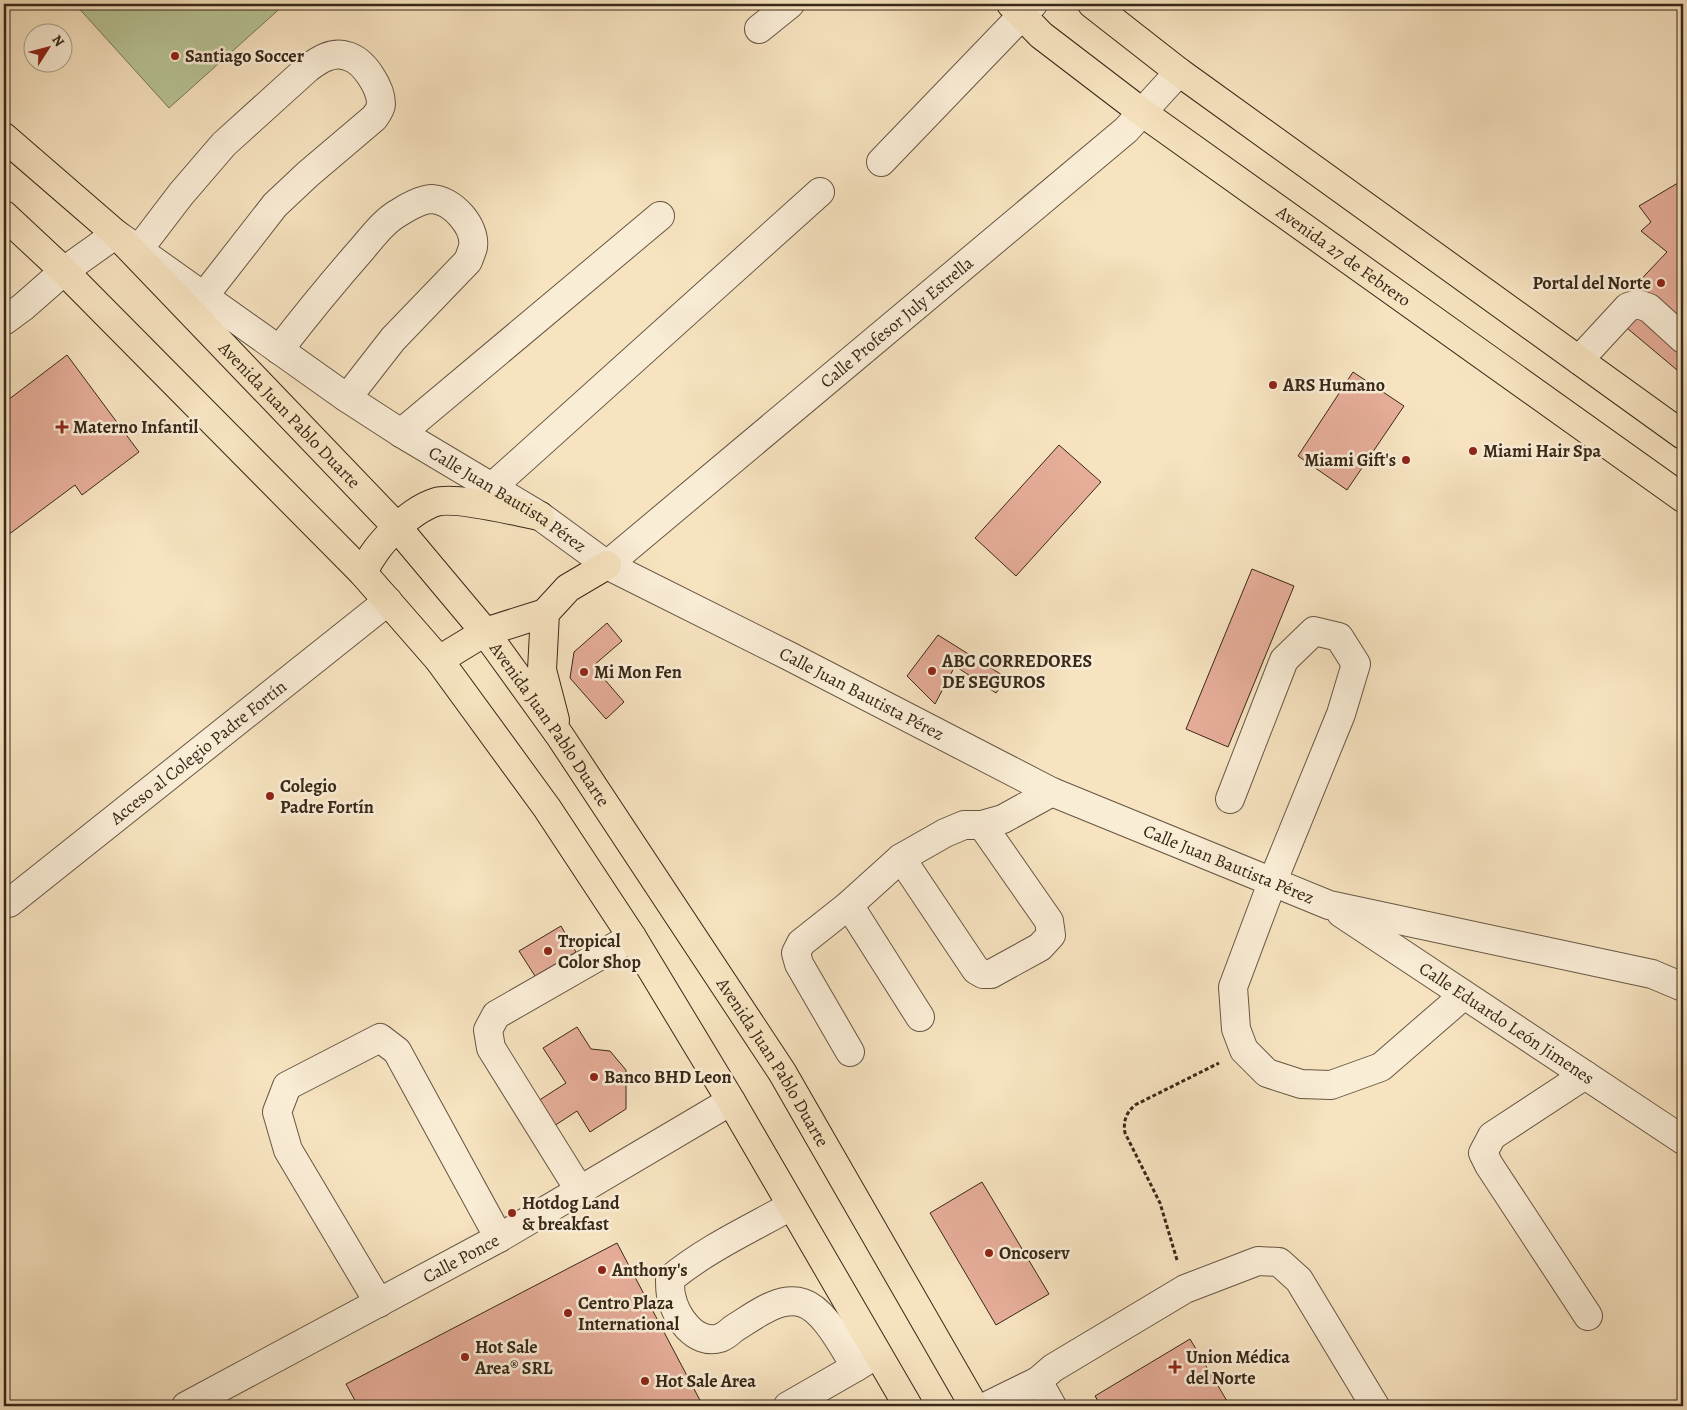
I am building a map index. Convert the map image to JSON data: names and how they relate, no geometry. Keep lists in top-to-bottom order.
{
  "streets": {
    "main road": ["Avenida 27 de Febrero", "Avenida Juan Pablo Duarte"],
    "street": [
      "Calle Profesor July Estrella",
      "Calle Juan Bautista Pérez",
      "Acceso al Colegio Padre Fortín",
      "Calle Eduardo León Jimenes",
      "Calle Ponce"
    ]
  },
  "crossings": [
    ["Avenida 27 de Febrero", "Calle Profesor July Estrella"],
    ["Calle Profesor July Estrella", "Calle Juan Bautista Pérez"],
    ["Avenida Juan Pablo Duarte", "Calle Juan Bautista Pérez"],
    ["Calle Juan Bautista Pérez", "Calle Eduardo León Jimenes"]
  ],
  "places": {
    "other": [
      "Santiago Soccer",
      "Portal del Norte",
      "ARS Humano",
      "Miami Hair Spa",
      "Miami Gift's",
      "ABC CORREDORES DE SEGUROS",
      "Mi Mon Fen",
      "Colegio Padre Fortín",
      "Tropical Color Shop",
      "Banco BHD Leon",
      "Hotdog Land & breakfast",
      "Oncoserv",
      "Anthony's",
      "Centro Plaza International",
      "Hot Sale Area® SRL",
      "Hot Sale Area"
    ],
    "health": ["Materno Infantil", "Union Médica del Norte"]
  },
  "north": "top right"
}
